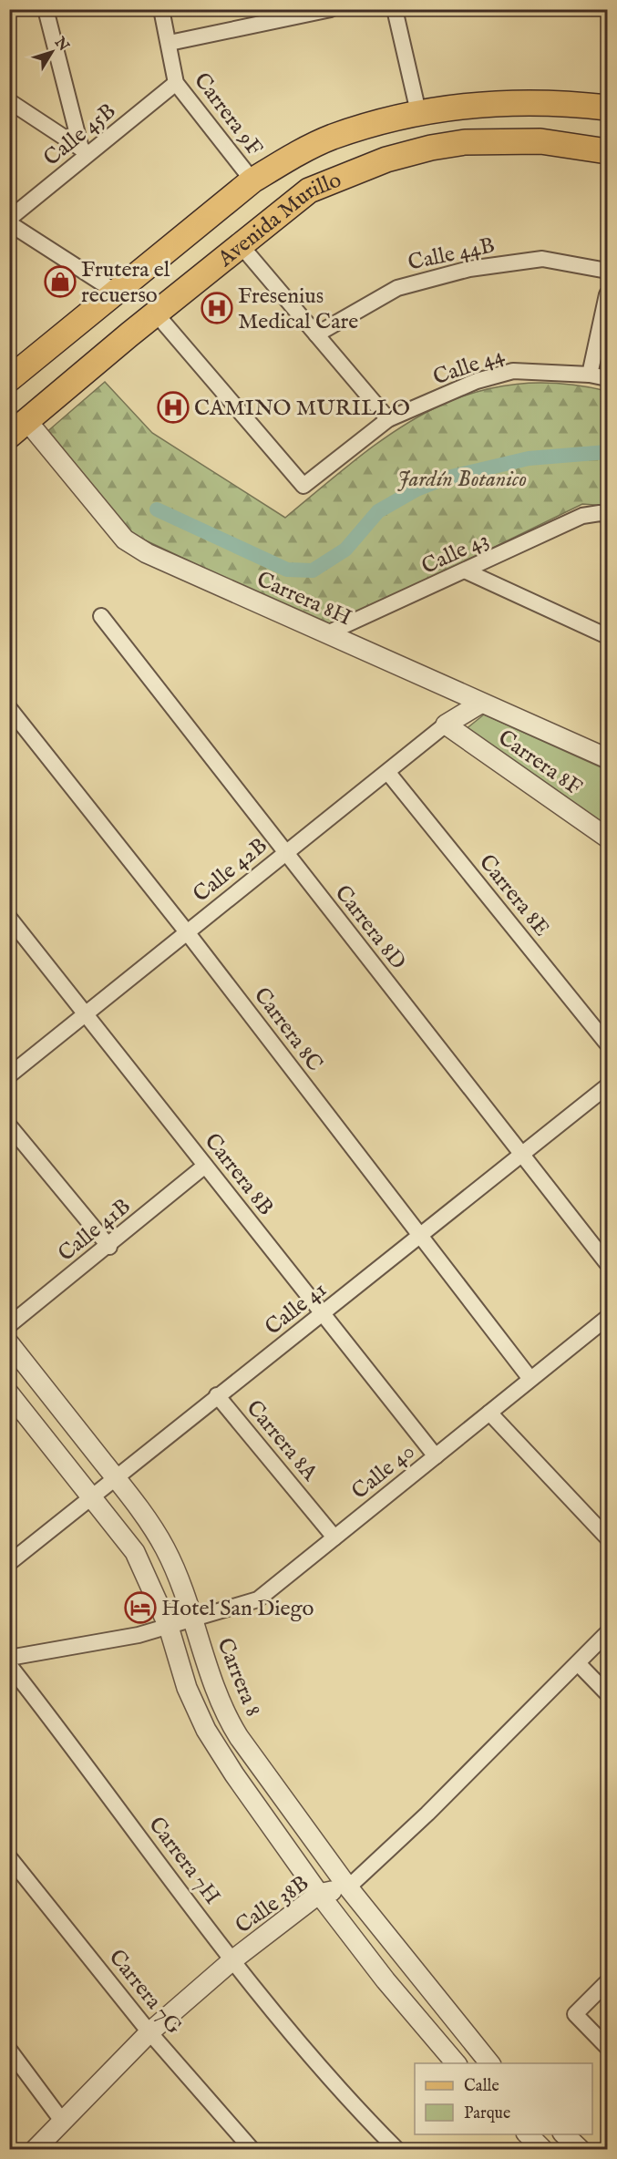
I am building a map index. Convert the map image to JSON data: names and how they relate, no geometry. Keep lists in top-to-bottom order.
{
  "streets": {
    "main road": ["Avenida Murillo"],
    "street": [
      "Carrera 9F",
      "Calle 45B",
      "Calle 44B",
      "Calle 44",
      "Calle 43",
      "Carrera 8H",
      "Carrera 8F",
      "Calle 42B",
      "Carrera 8E",
      "Carrera 8D",
      "Carrera 8C",
      "Carrera 8B",
      "Calle 41B",
      "Calle 41",
      "Carrera 8A",
      "Calle 40",
      "Carrera 8",
      "Carrera 7H",
      "Calle 38B",
      "Carrera 7G"
    ]
  },
  "crossings": [
    ["Carrera 9F", "Calle 45B"],
    ["Carrera 9F", "Avenida Murillo"],
    ["Avenida Murillo", "Calle 44"],
    ["Avenida Murillo", "Carrera 8H"],
    ["Calle 43", "Carrera 8H"],
    ["Carrera 8H", "Calle 42B"],
    ["Carrera 8F", "Calle 42B"],
    ["Calle 42B", "Carrera 8E"],
    ["Calle 42B", "Carrera 8D"],
    ["Calle 42B", "Carrera 8C"],
    ["Calle 42B", "Carrera 8B"],
    ["Carrera 8D", "Calle 41"],
    ["Carrera 8C", "Calle 41"],
    ["Carrera 8C", "Calle 40"],
    ["Carrera 8B", "Calle 41B"],
    ["Carrera 8B", "Calle 41"],
    ["Carrera 8B", "Calle 40"],
    ["Calle 41", "Carrera 8A"],
    ["Calle 41", "Carrera 8"],
    ["Carrera 8A", "Calle 40"],
    ["Calle 40", "Carrera 8"],
    ["Carrera 8", "Calle 38B"],
    ["Carrera 7H", "Calle 38B"],
    ["Calle 38B", "Carrera 7G"]
  ],
  "parks": ["Jardín Botanico"],
  "places": {
    "shop": ["Frutera el recuerso"],
    "hospital": ["Fresenius Medical Care", "CAMINO MURILLO"],
    "hotel": ["Hotel San Diego"]
  },
  "legend": ["Calle", "Parque"],
  "north": "top right"
}
